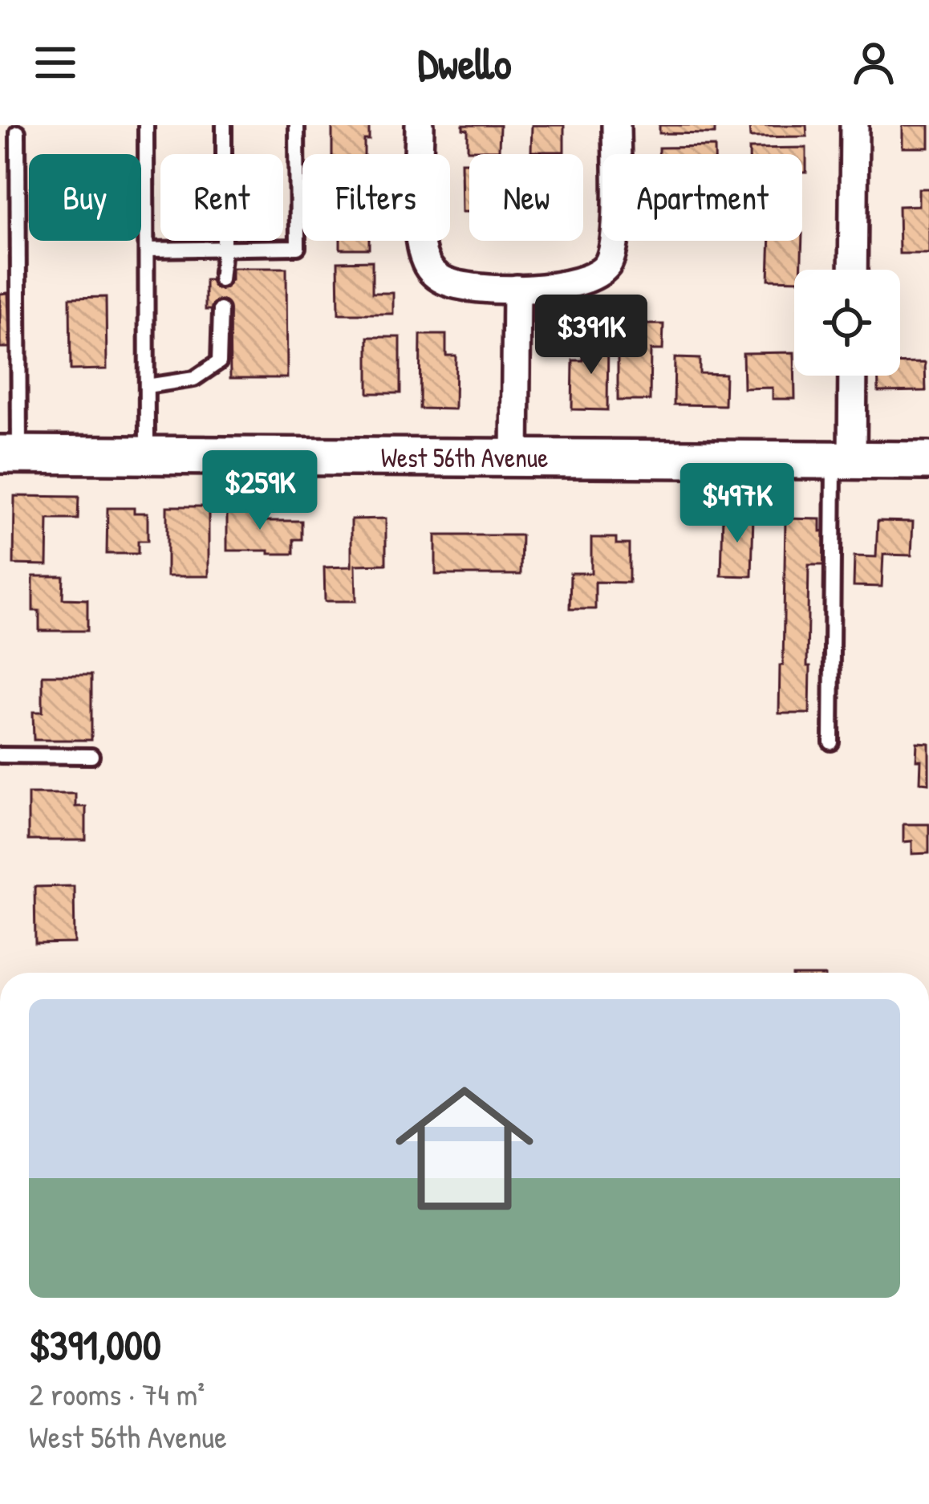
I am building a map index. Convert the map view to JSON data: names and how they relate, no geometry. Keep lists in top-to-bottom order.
{
  "streets": {
    "street": ["West 56th Avenue"]
  },
  "page": {
    "header": "Dwello",
    "chip": [
      "Buy",
      "Rent",
      "Filters",
      "New",
      "Apartment"
    ],
    "price": ["$391K", "$259K", "$497K"],
    "list": [
      {
        "name": "$391,000",
        "note": "2 rooms · 74 m² · West 56th Avenue"
      }
    ]
  }
}
